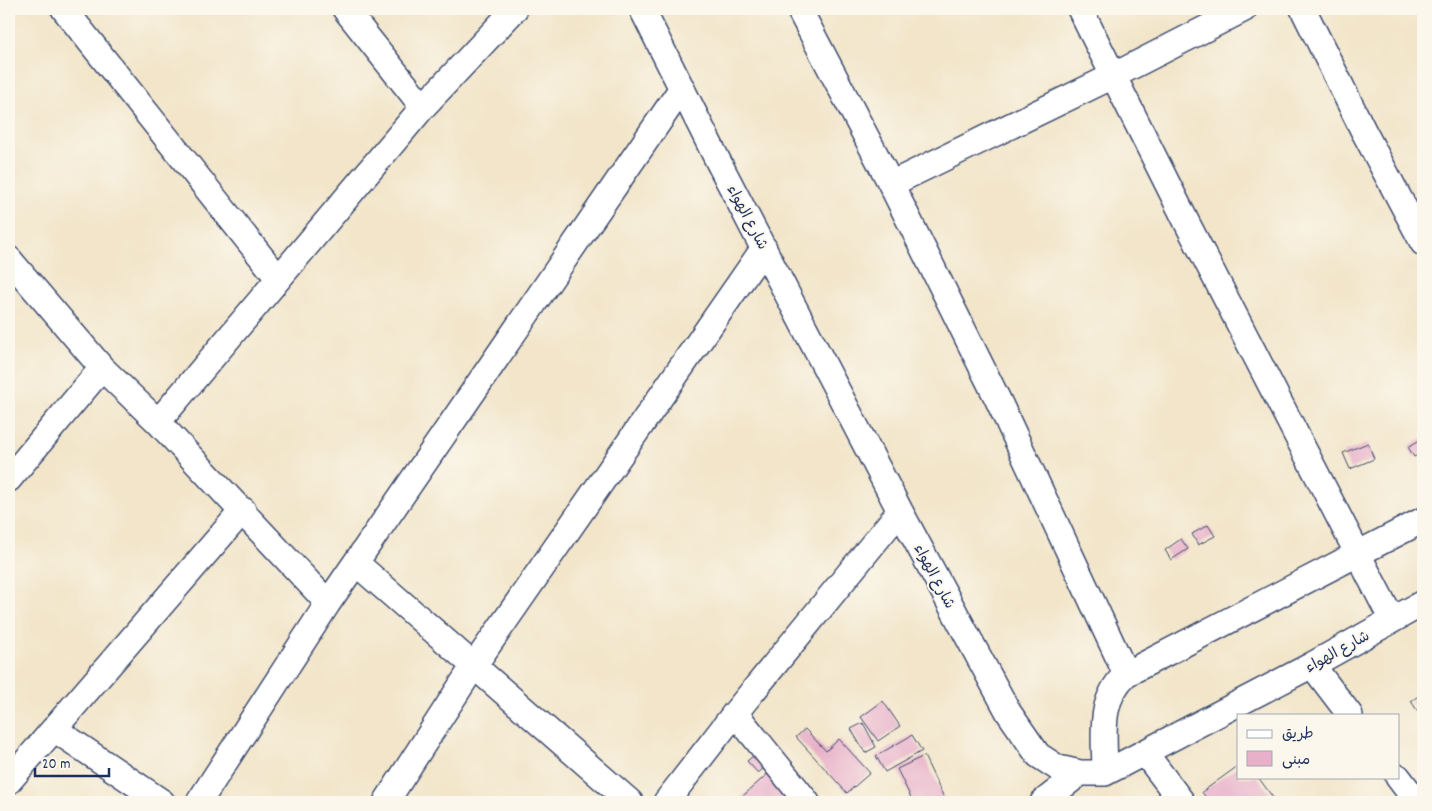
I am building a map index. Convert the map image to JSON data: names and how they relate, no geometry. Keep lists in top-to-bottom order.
{
  "streets": {
    "street": ["شارع الهواء"]
  },
  "legend": ["طريق", "مبنى"],
  "scale_bar": "20 m"
}
